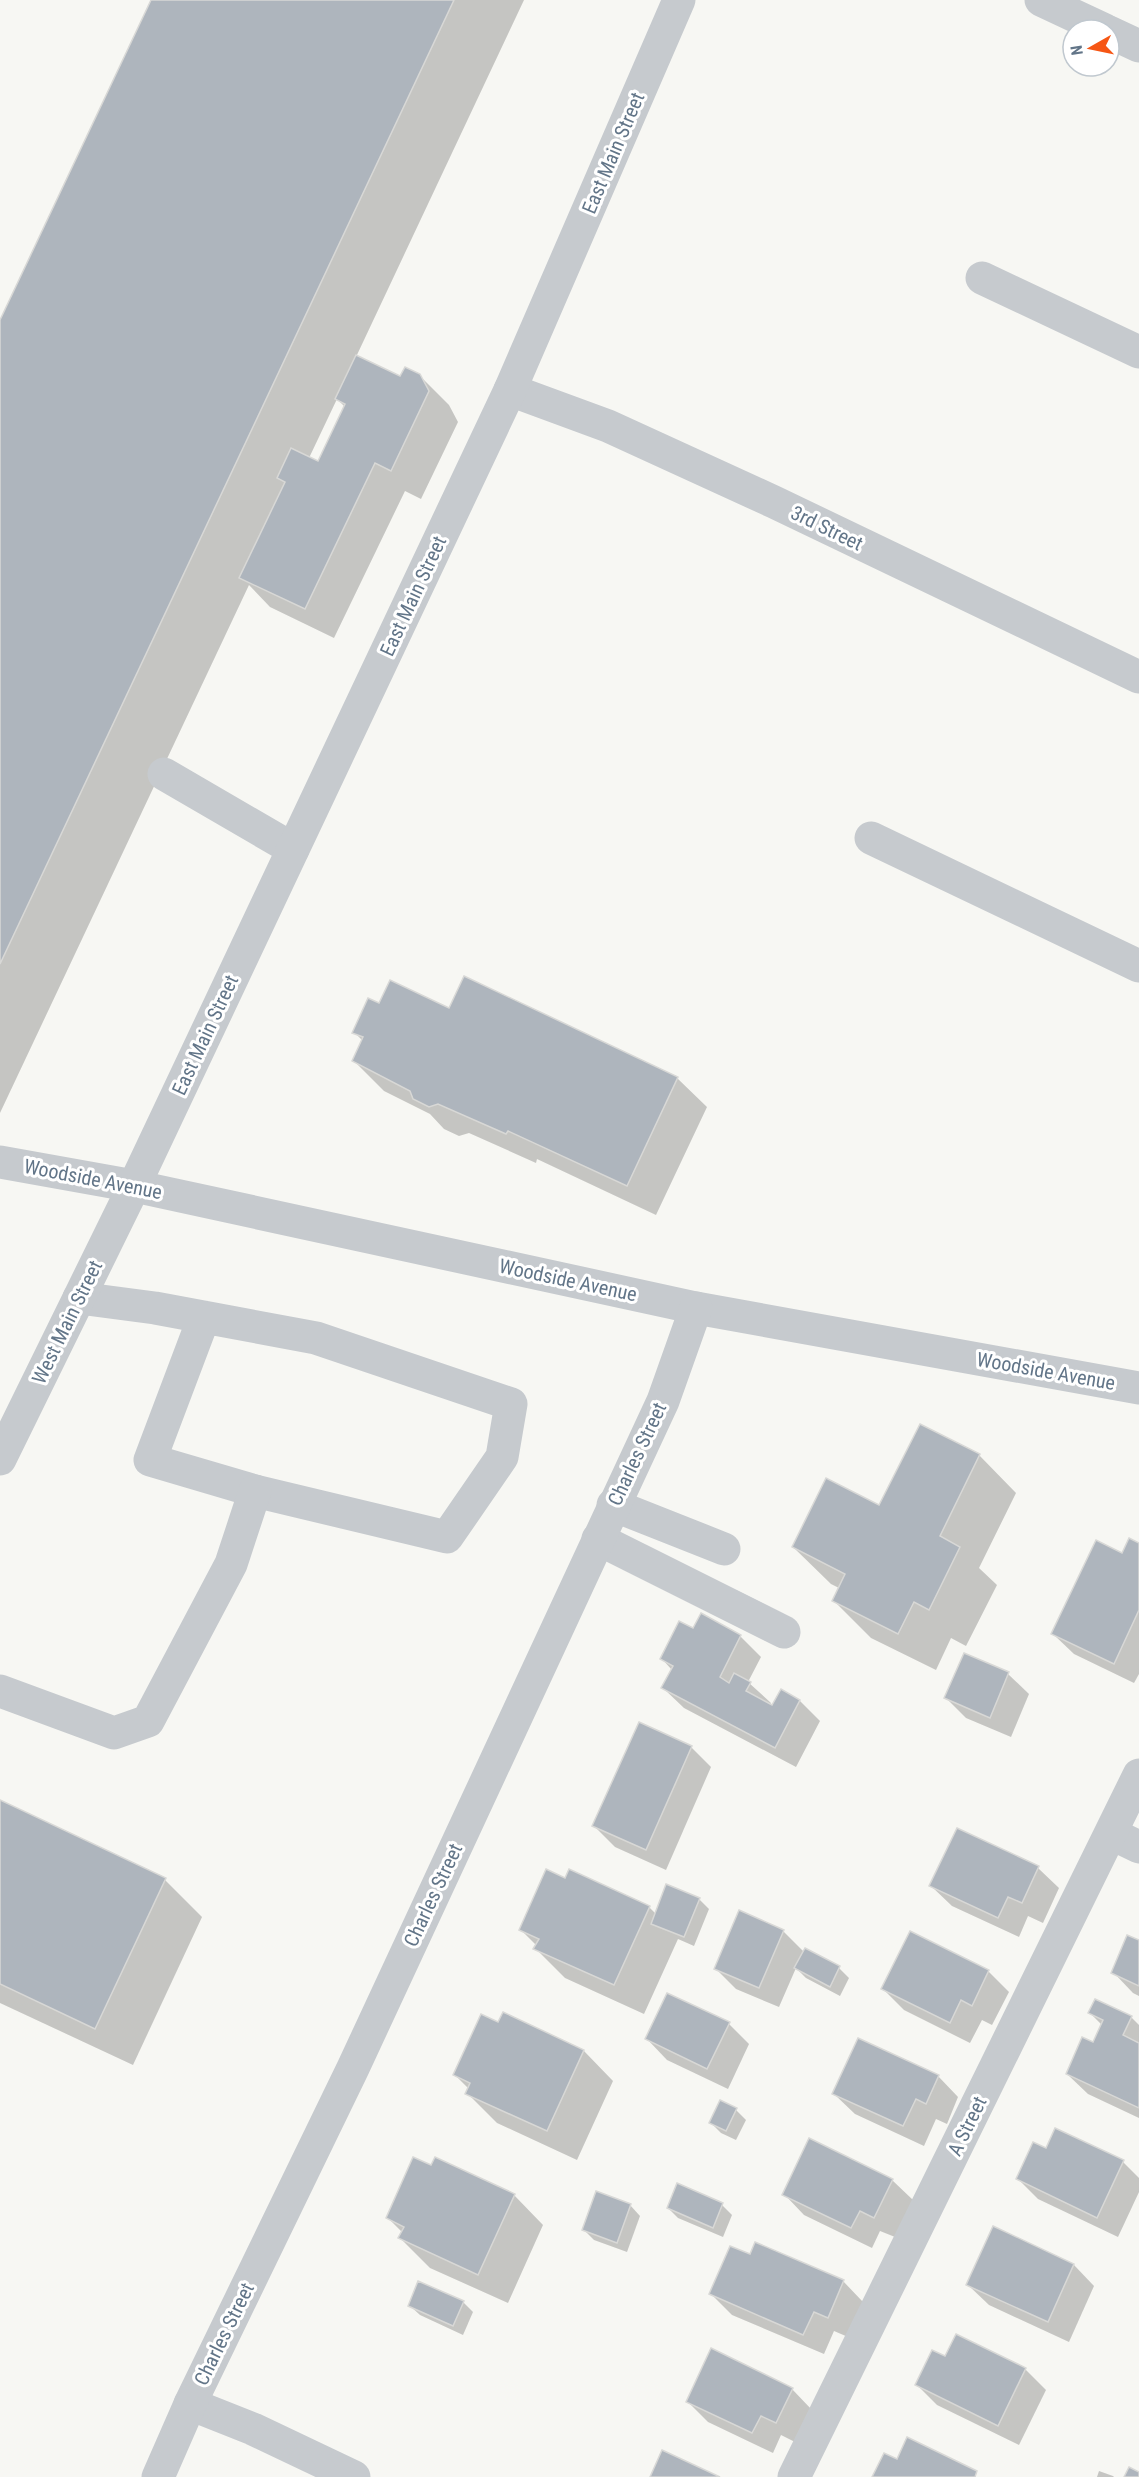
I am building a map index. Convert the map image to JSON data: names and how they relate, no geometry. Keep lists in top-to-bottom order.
{
  "streets": {
    "street": [
      "East Main Street",
      "3rd Street",
      "Woodside Avenue",
      "West Main Street",
      "Charles Street",
      "A Street"
    ]
  },
  "crossings": [
    ["East Main Street", "3rd Street"],
    ["East Main Street", "Woodside Avenue"],
    ["East Main Street", "West Main Street"],
    ["Woodside Avenue", "West Main Street"],
    ["Woodside Avenue", "Charles Street"]
  ],
  "north": "left"
}
